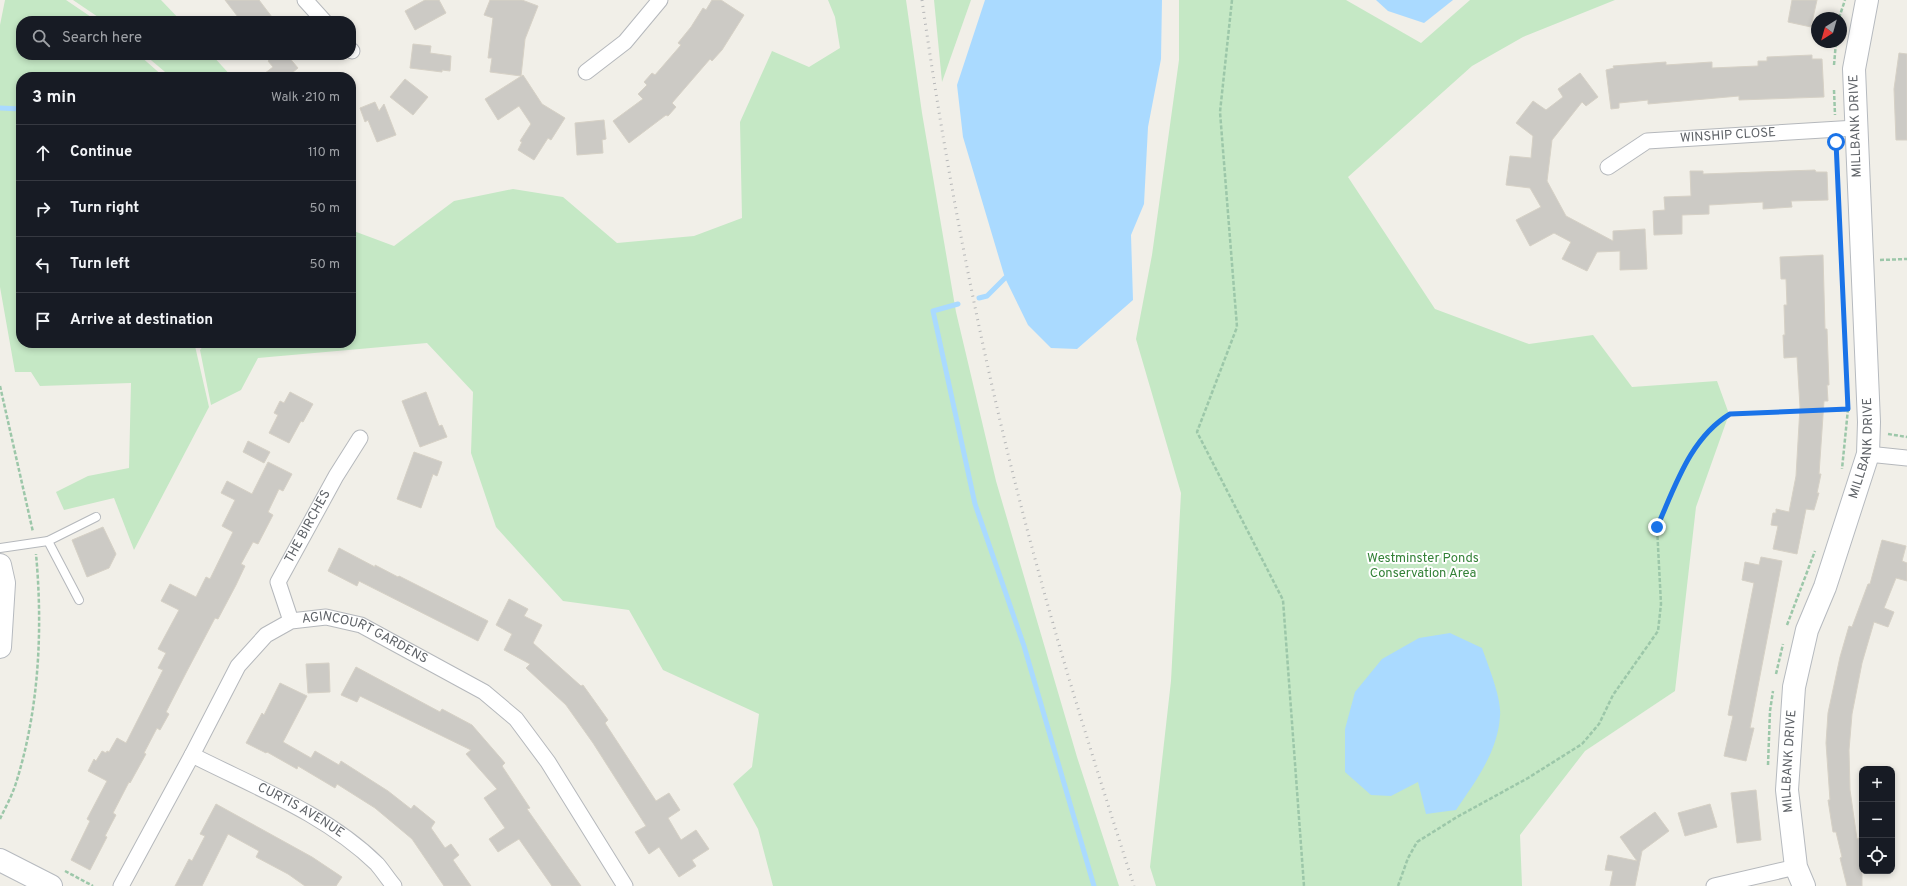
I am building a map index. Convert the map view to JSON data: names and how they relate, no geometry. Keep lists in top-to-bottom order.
{
  "streets": {
    "street": [
      "MILLBANK DRIVE",
      "WINSHIP CLOSE",
      "THE BIRCHES",
      "AGINCOURT GARDENS",
      "CURTIS AVENUE"
    ]
  },
  "crossings": [
    ["MILLBANK DRIVE", "WINSHIP CLOSE"],
    ["THE BIRCHES", "AGINCOURT GARDENS"],
    ["AGINCOURT GARDENS", "CURTIS AVENUE"]
  ],
  "parks": ["Westminster Ponds Conservation Area"],
  "north": "bottom left",
  "page": {
    "search": "Search here",
    "heading": ["3 min", "Walk · 210 m"],
    "list": [
      ["Continue", "110 m"],
      ["Turn right", "50 m"],
      ["Turn left", "50 m"],
      "Arrive at destination"
    ],
    "map_buttons": ["+", "−"]
  }
}
